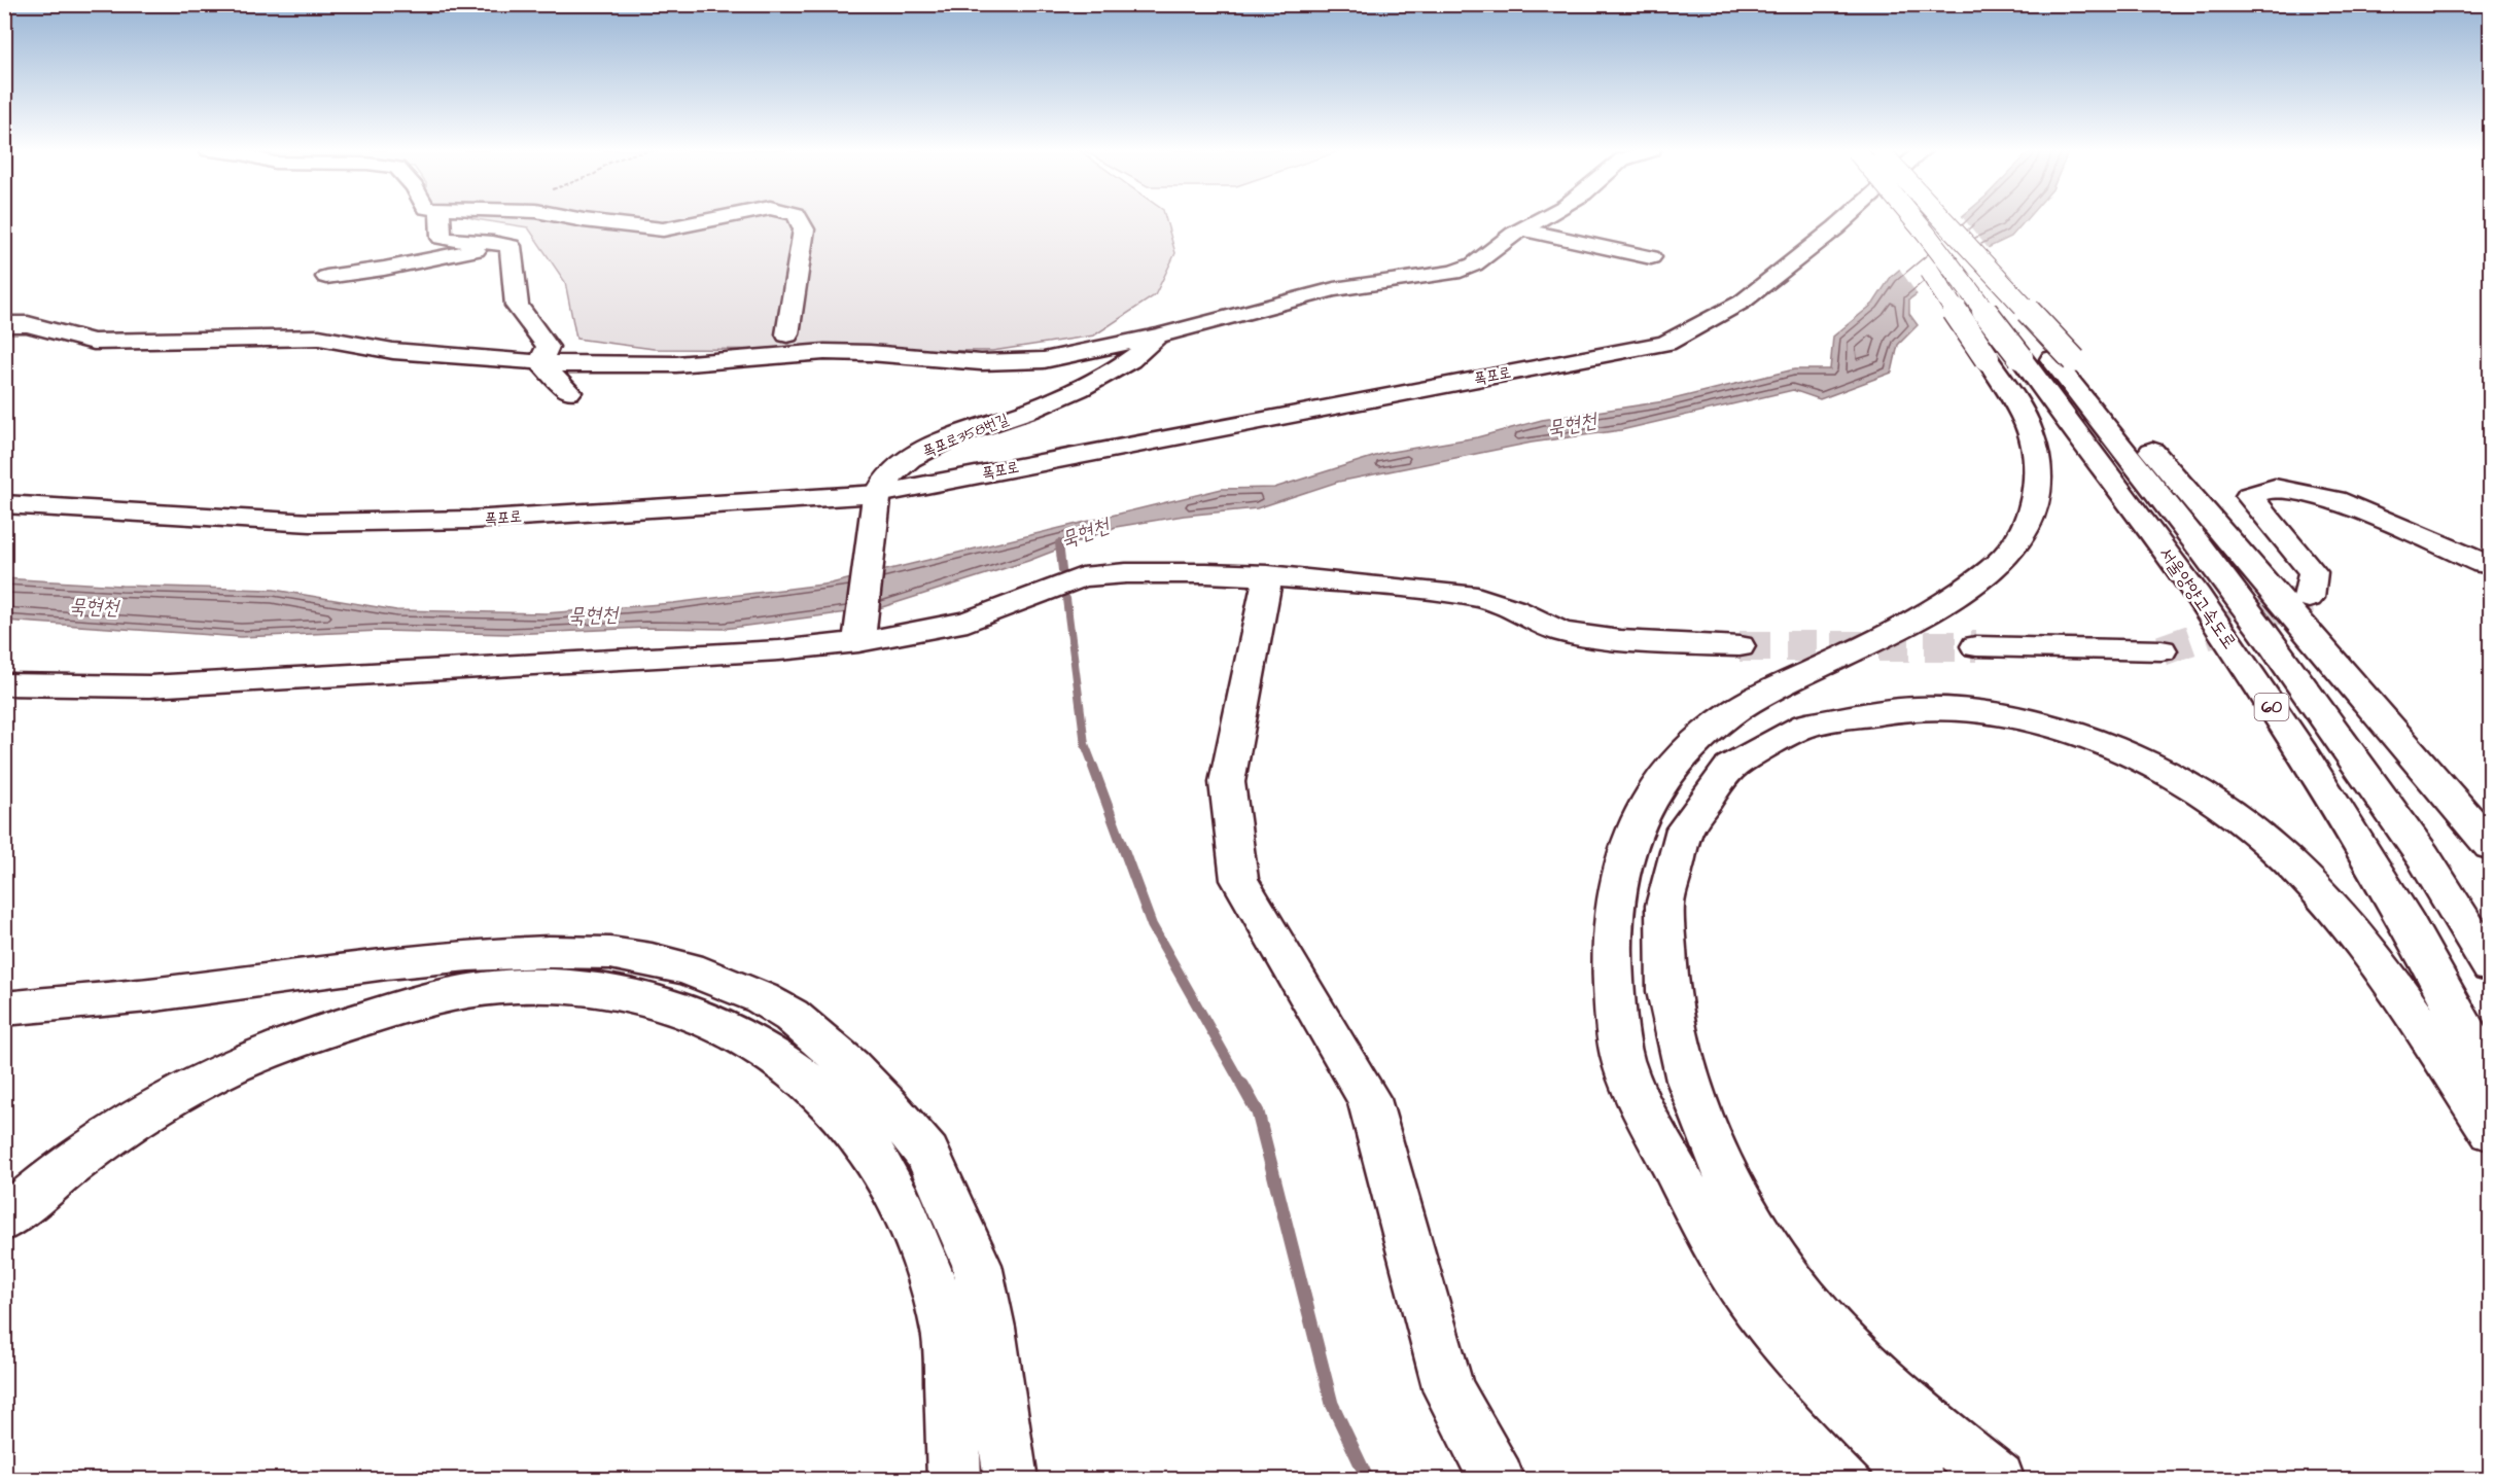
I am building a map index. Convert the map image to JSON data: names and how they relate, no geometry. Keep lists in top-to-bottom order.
{
  "streets": {
    "main road": [
      "폭포로",
      "폭포로358번길",
      "서울양양고속도로",
      "60"
    ]
  },
  "crossings": [
    ["폭포로", "폭포로358번길"]
  ],
  "water": ["묵현천"]
}
